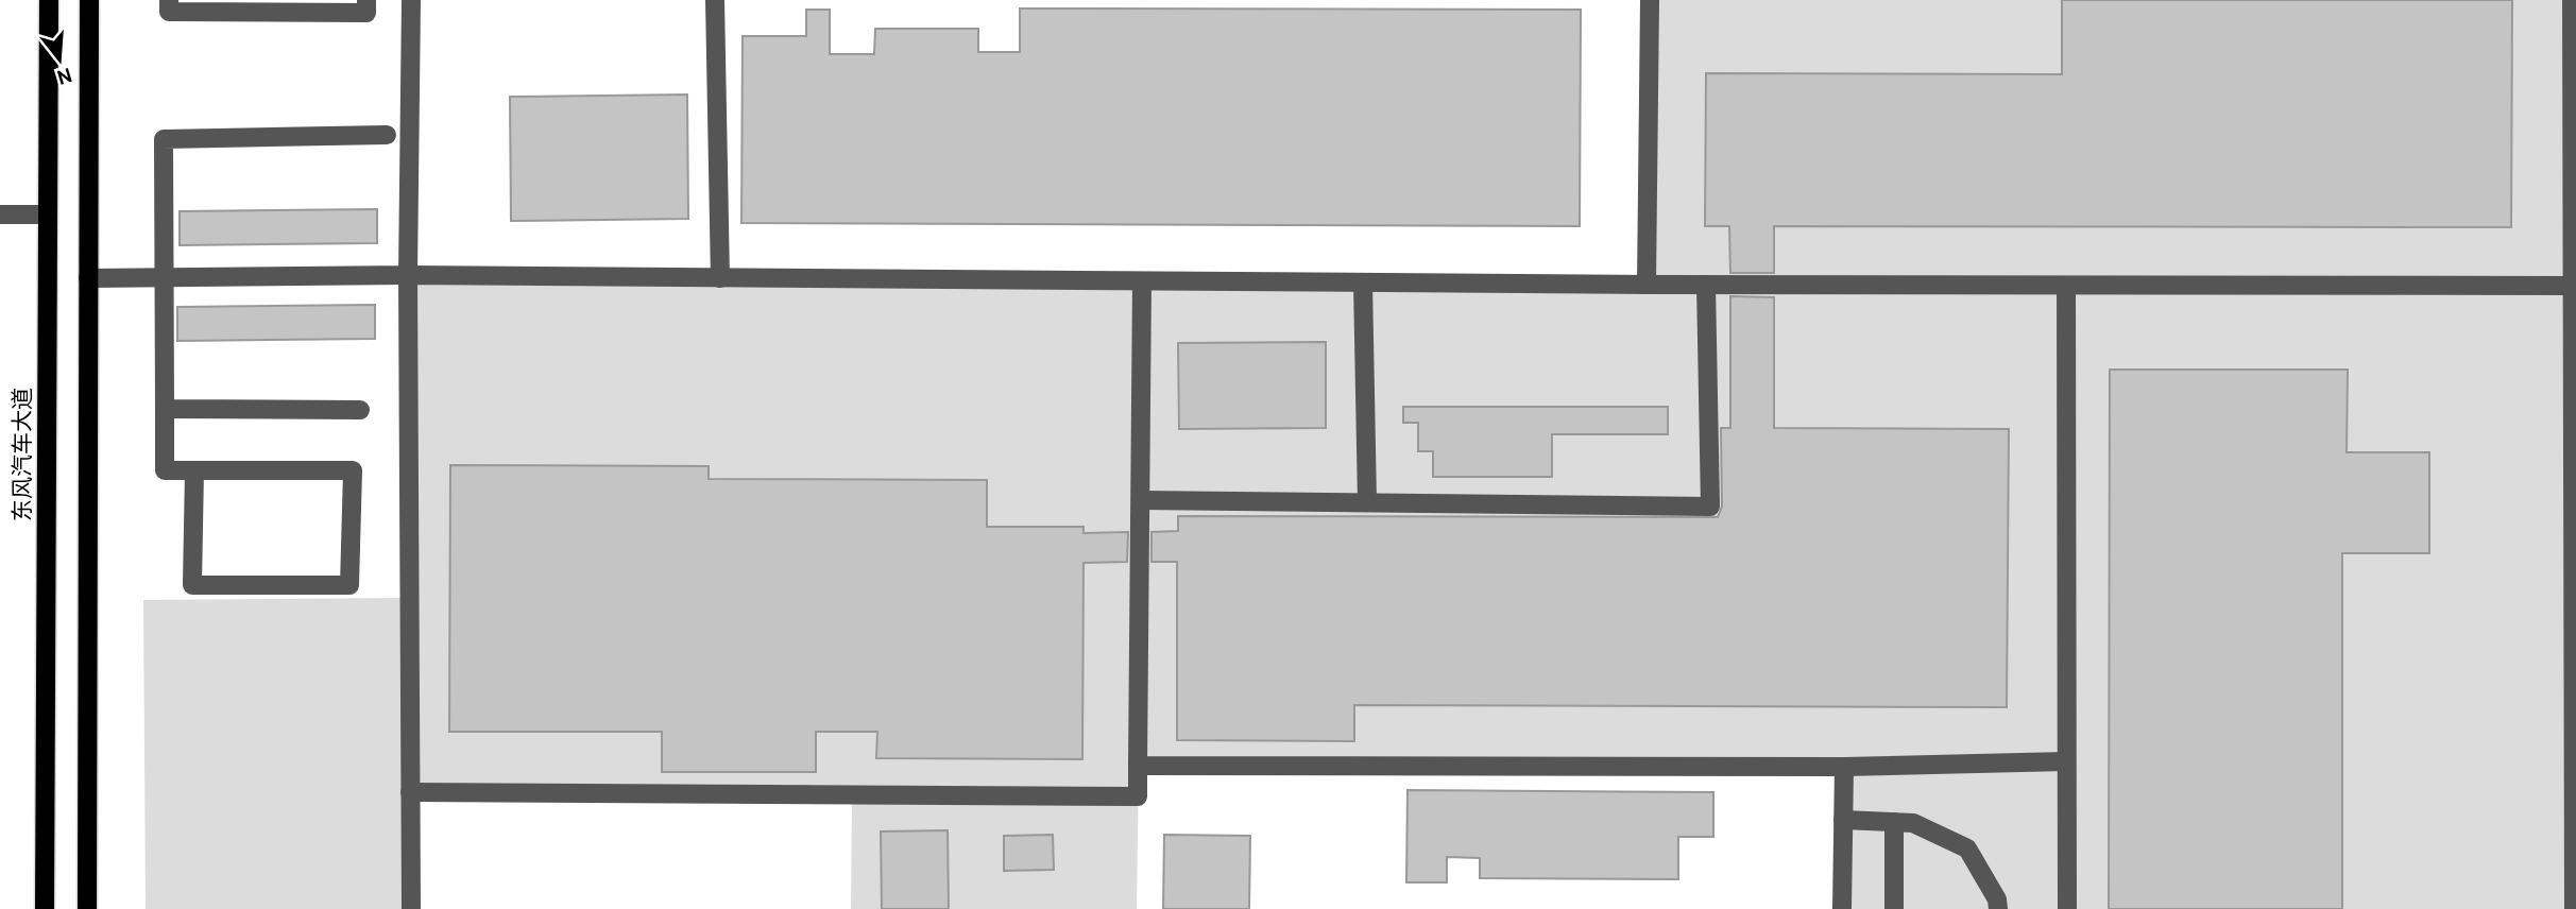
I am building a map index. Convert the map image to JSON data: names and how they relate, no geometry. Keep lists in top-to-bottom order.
{
  "streets": {
    "main road": ["东风汽车大道"]
  },
  "north": "bottom"
}
